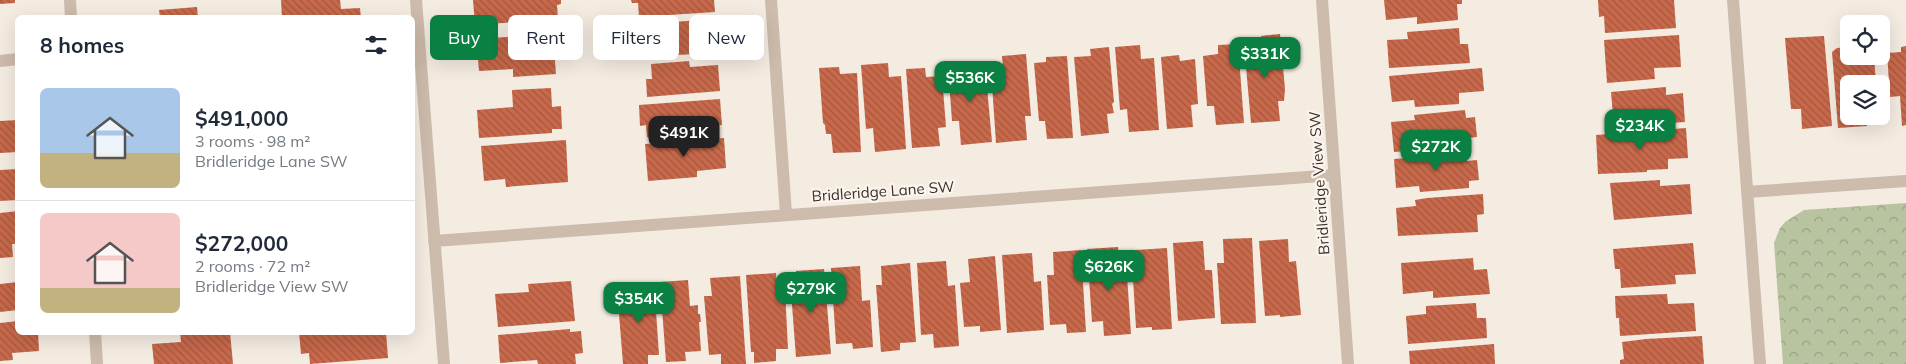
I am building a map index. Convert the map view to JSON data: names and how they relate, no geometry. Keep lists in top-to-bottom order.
{
  "streets": {
    "street": ["Bridleridge View SW", "Bridleridge Lane SW"]
  },
  "crossings": [
    ["Bridleridge View SW", "Bridleridge Lane SW"]
  ],
  "page": {
    "chip": [
      "Buy",
      "Rent",
      "Filters",
      "New"
    ],
    "heading": "8 homes",
    "price": [
      "$331K",
      "$536K",
      "$234K",
      "$491K",
      "$272K",
      "$626K",
      "$279K",
      "$354K"
    ],
    "list": [
      {
        "name": "$491,000",
        "note": "3 rooms · 98 m² · Bridleridge Lane SW"
      },
      {
        "name": "$272,000",
        "note": "2 rooms · 72 m² · Bridleridge View SW"
      }
    ]
  }
}
